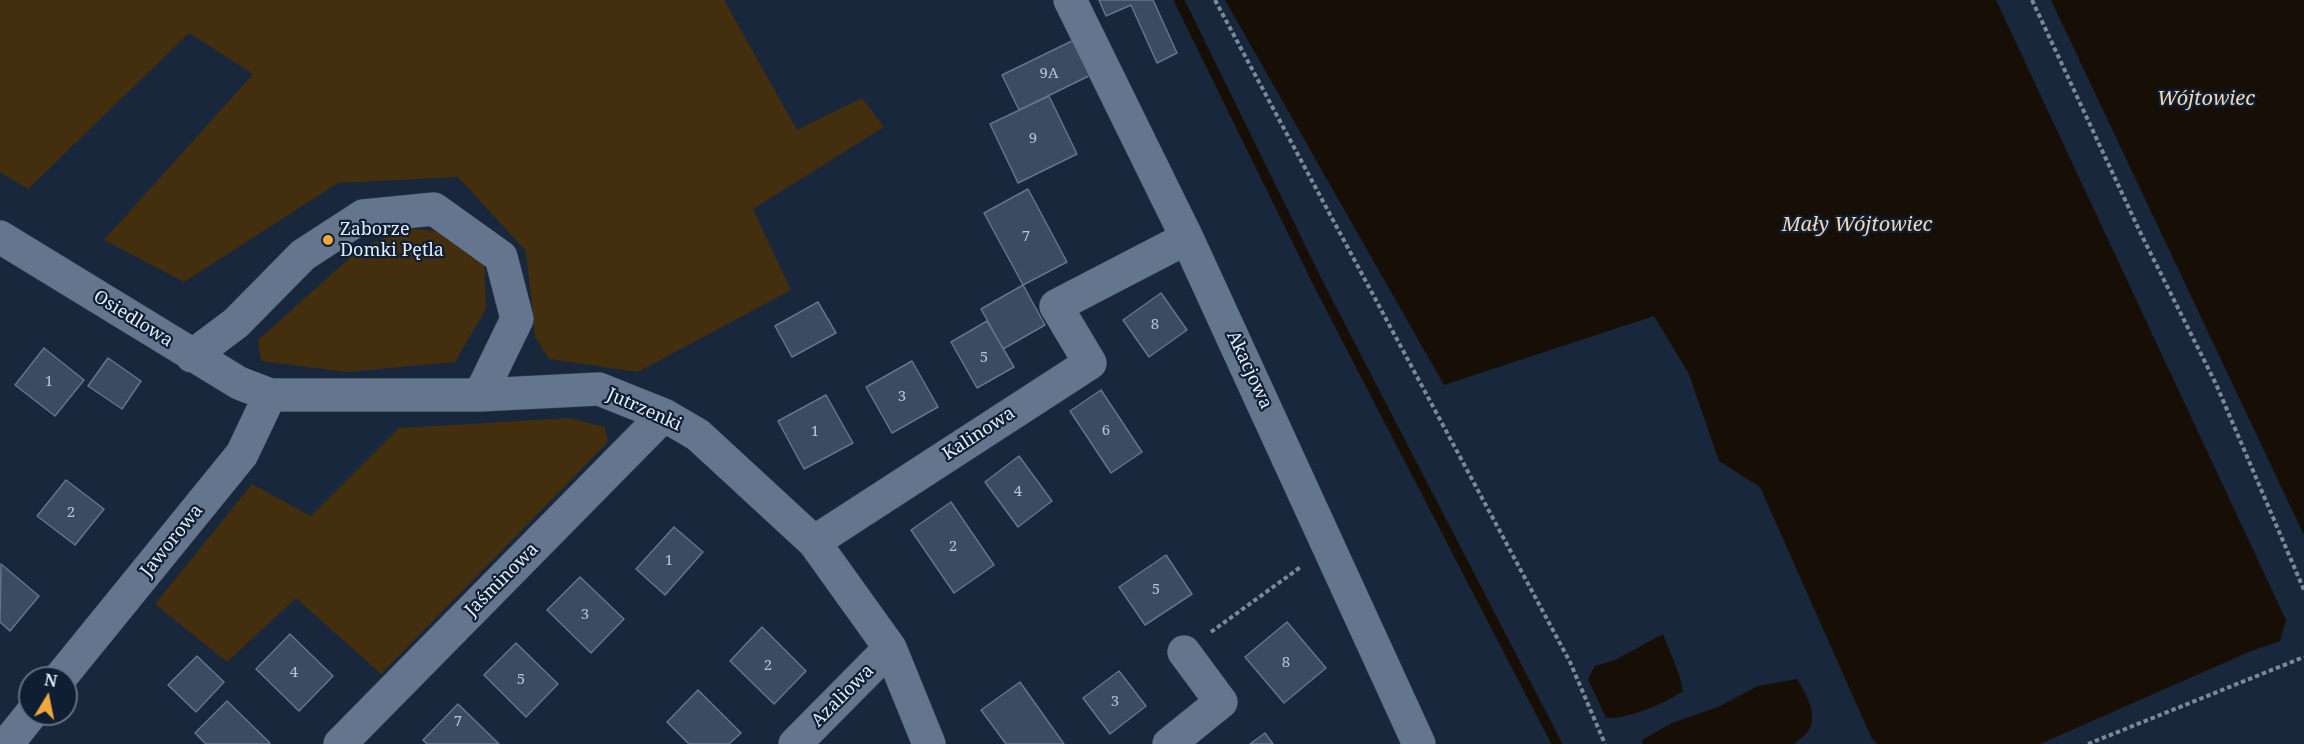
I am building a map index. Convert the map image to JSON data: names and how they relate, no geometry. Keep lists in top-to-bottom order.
{
  "streets": {
    "street": [
      "Osiedlowa",
      "Akacjowa",
      "Jutrzenki",
      "Kalinowa",
      "Jaworowa",
      "Jaśminowa",
      "Azaliowa"
    ]
  },
  "crossings": [
    ["Osiedlowa", "Jutrzenki"],
    ["Osiedlowa", "Jaworowa"],
    ["Akacjowa", "Kalinowa"],
    ["Jutrzenki", "Kalinowa"],
    ["Jutrzenki", "Jaworowa"],
    ["Jutrzenki", "Jaśminowa"],
    ["Jutrzenki", "Azaliowa"]
  ],
  "water": ["Wójtowiec", "Mały Wójtowiec"],
  "places": ["Zaborze Domki Pętla"],
  "house_numbers": [
    "9A",
    "9",
    "7",
    "8",
    "5",
    "1",
    "3",
    "6",
    "1",
    "4",
    "2",
    "2",
    "1",
    "5",
    "3",
    "8",
    "2",
    "4",
    "5",
    "3",
    "7"
  ],
  "north": "top"
}
